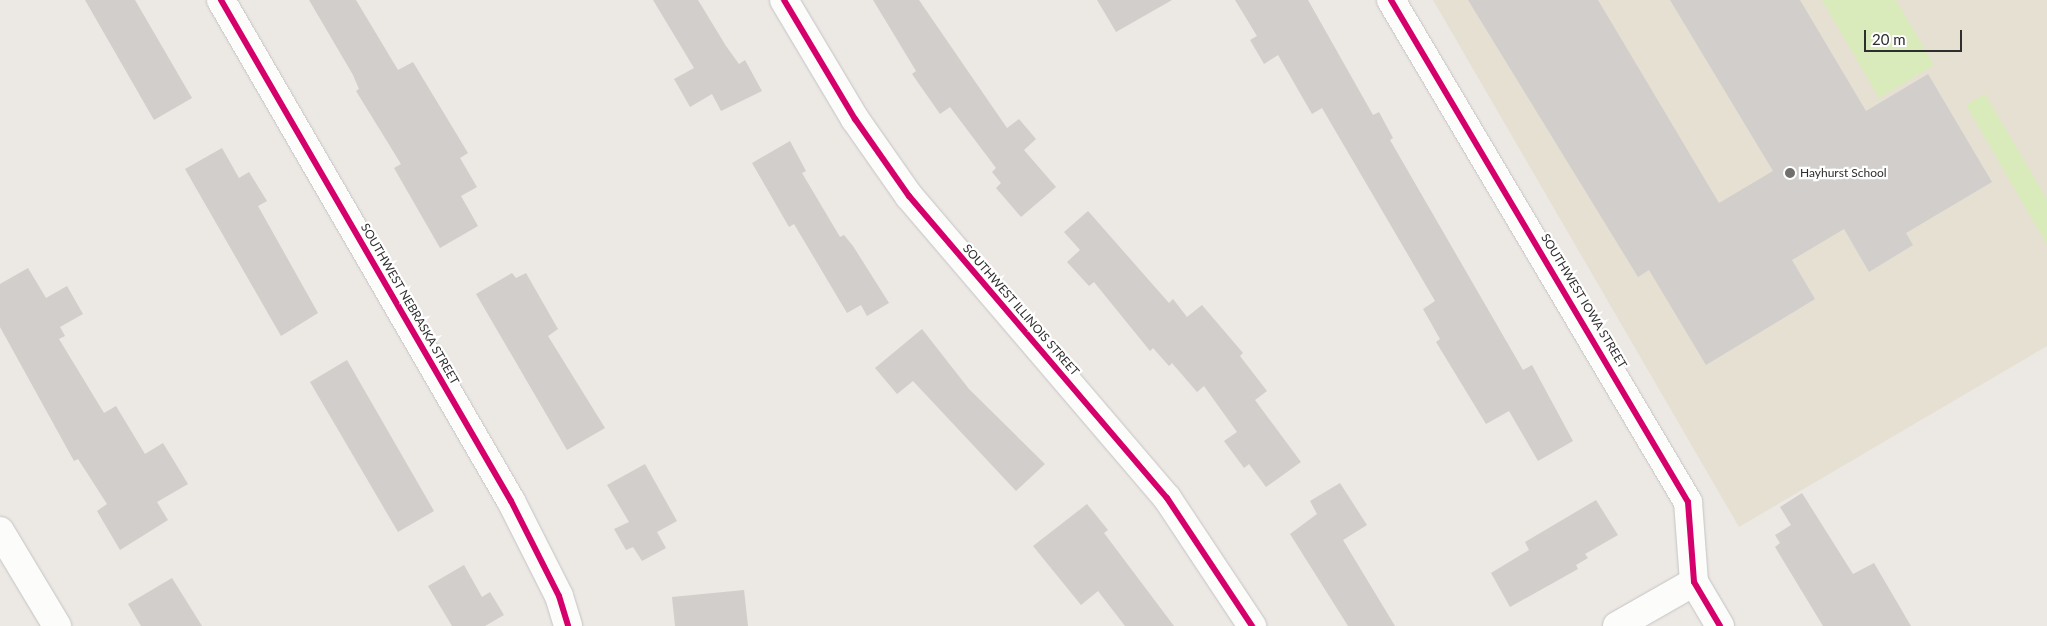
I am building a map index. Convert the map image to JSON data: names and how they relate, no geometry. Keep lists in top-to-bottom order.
{
  "streets": {
    "street": ["SOUTHWEST IOWA STREET", "SOUTHWEST NEBRASKA STREET", "SOUTHWEST ILLINOIS STREET"]
  },
  "places": ["Hayhurst School"],
  "scale_bar": "20 m"
}
